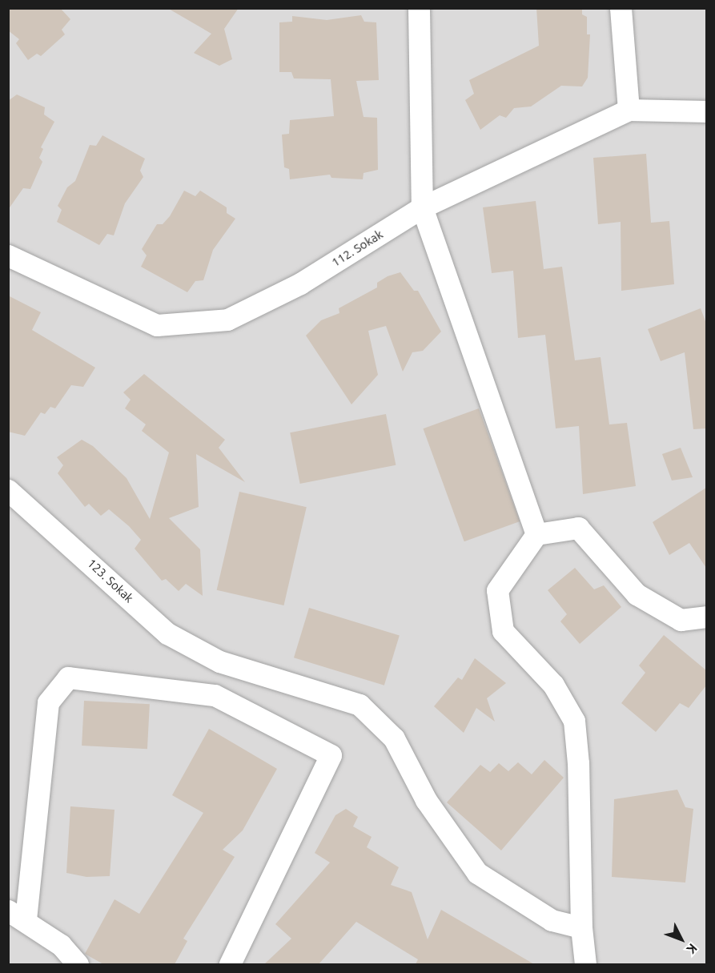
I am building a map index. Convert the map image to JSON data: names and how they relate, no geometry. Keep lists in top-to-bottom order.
{
  "streets": {
    "street": ["112. Sokak", "123. Sokak"]
  },
  "north": "bottom right"
}
